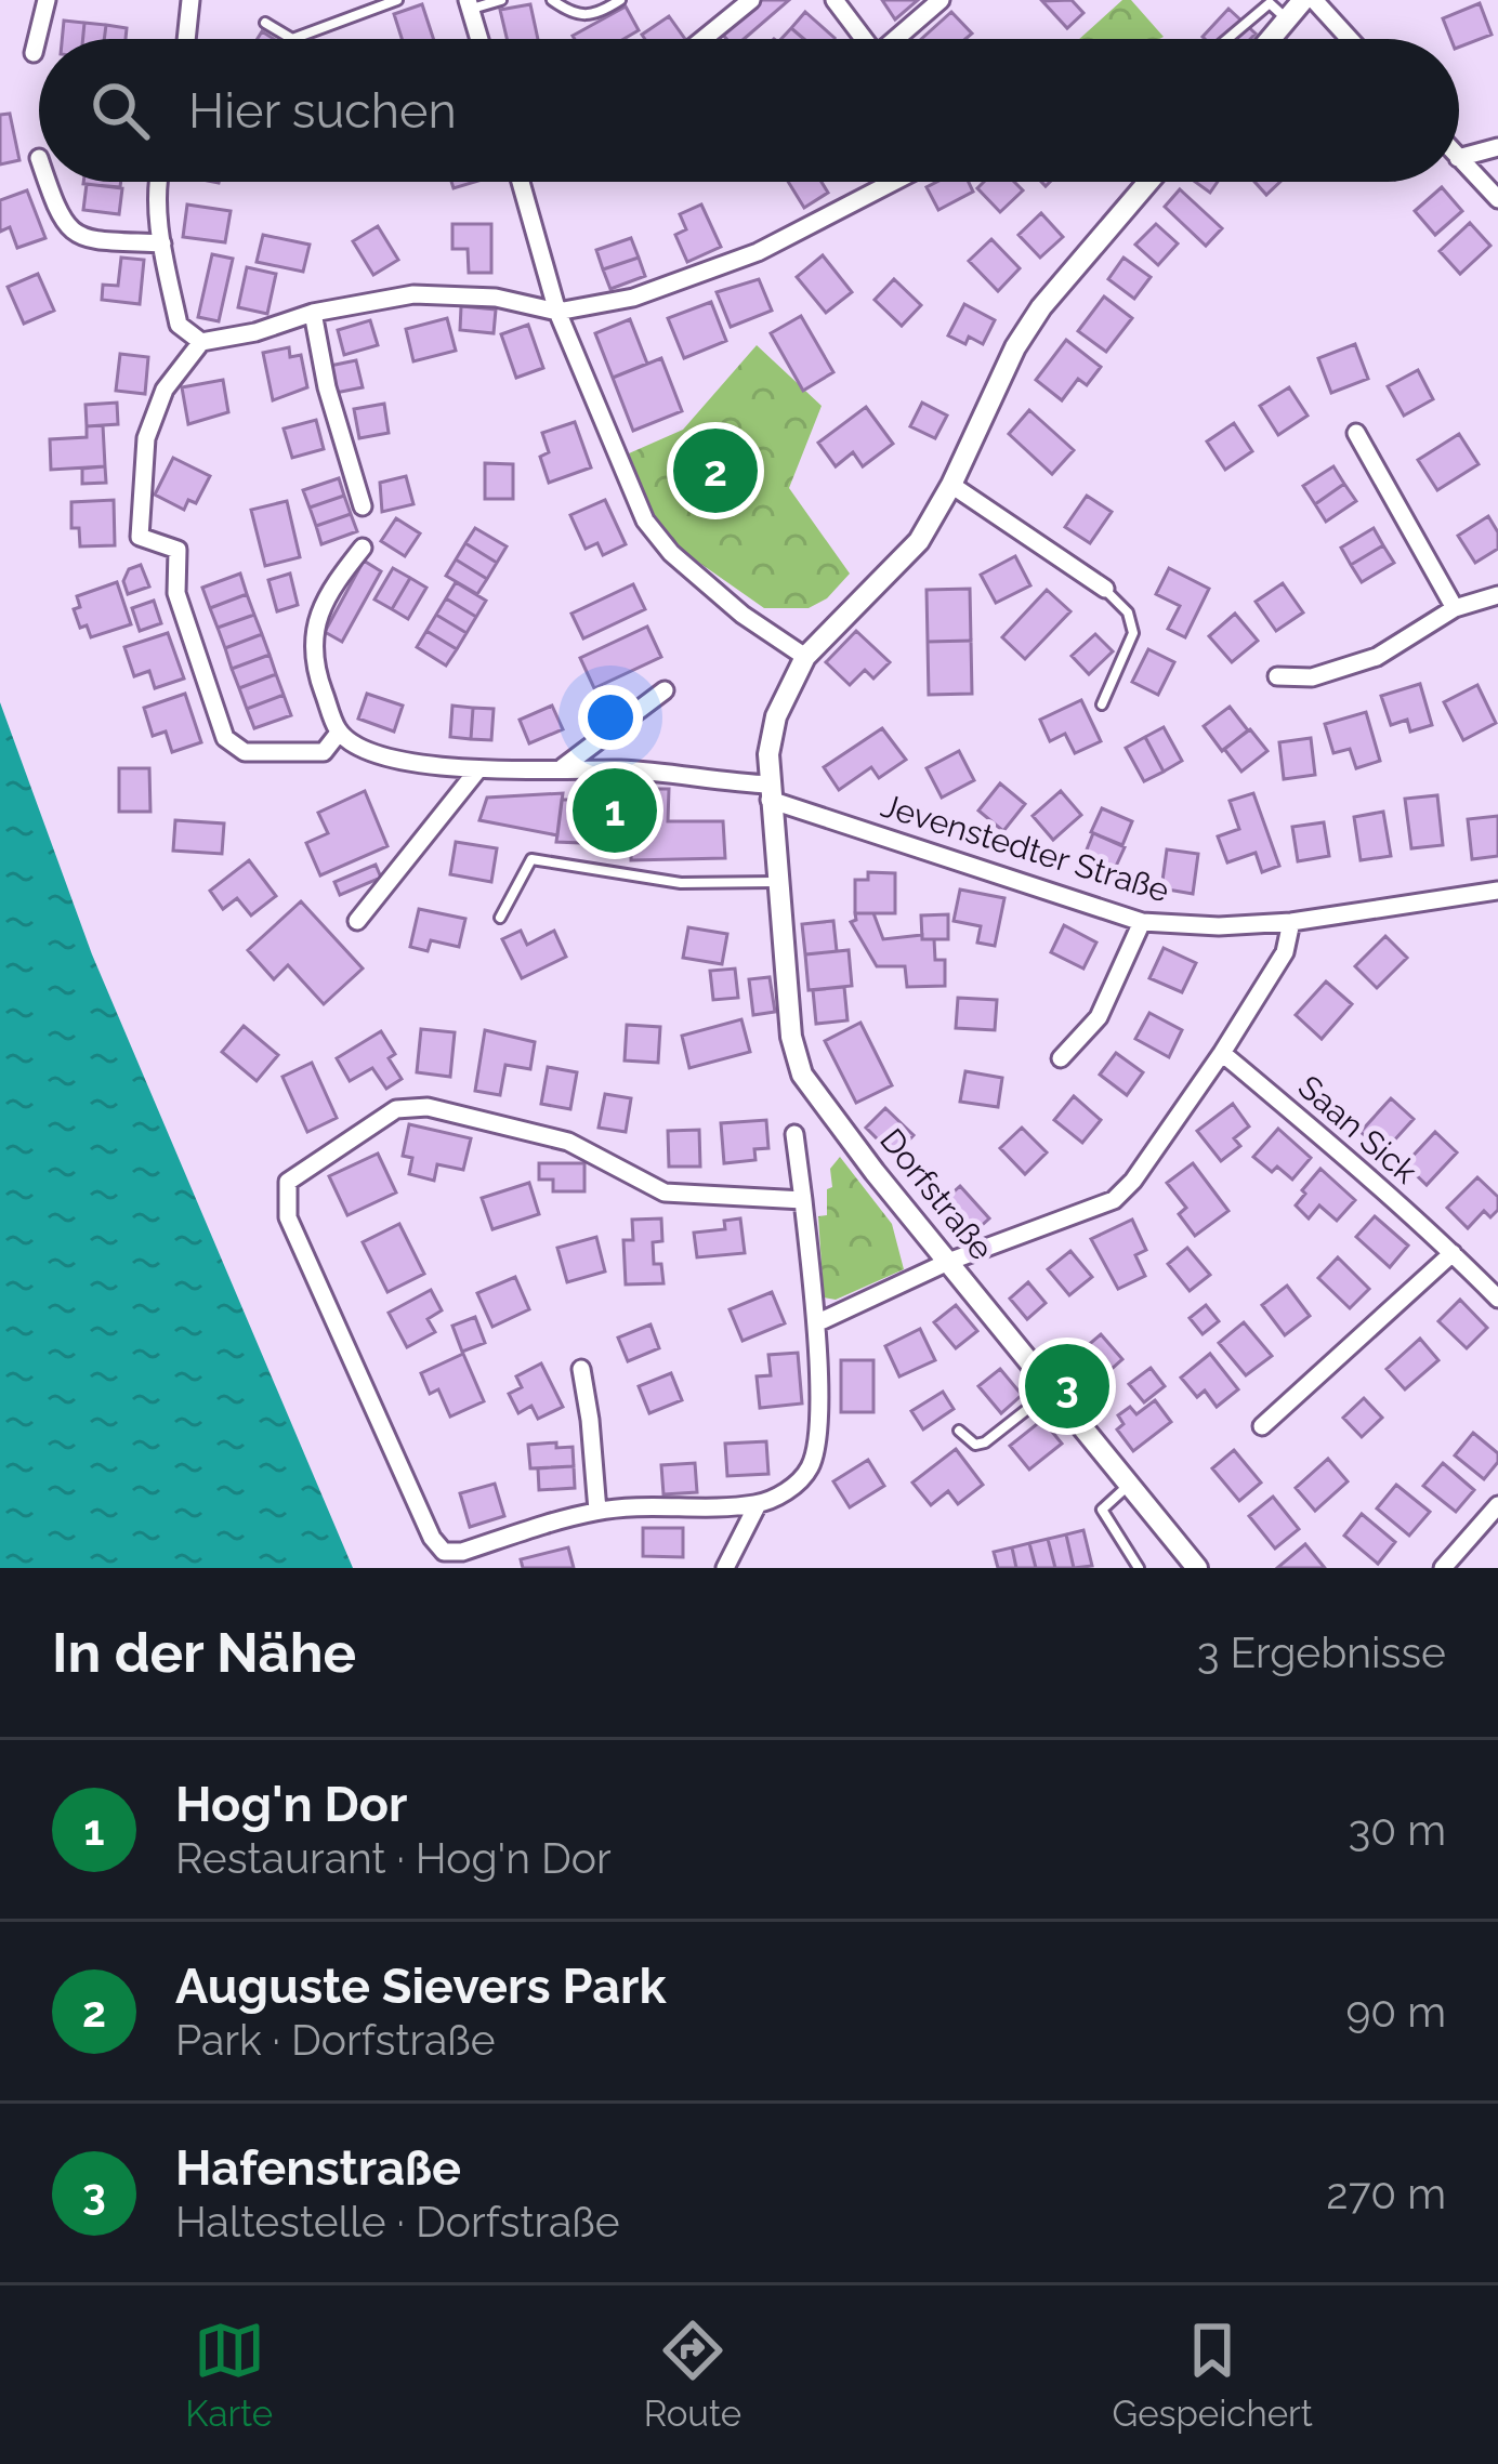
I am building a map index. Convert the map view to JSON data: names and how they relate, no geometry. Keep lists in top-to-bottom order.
{
  "streets": {
    "street": ["Jevenstedter Straße", "Saan Sick", "Dorfstraße"]
  },
  "crossings": [
    ["Jevenstedter Straße", "Dorfstraße"]
  ],
  "page": {
    "search": "Hier suchen",
    "pins": ["2", "1", "3"],
    "heading": ["In der Nähe", "3 Ergebnisse"],
    "list": [
      {
        "mark": "1",
        "name": "Hog'n Dor",
        "note": "Restaurant · Hog'n Dor",
        "value": "30 m"
      },
      {
        "mark": "2",
        "name": "Auguste Sievers Park",
        "note": "Park · Dorfstraße",
        "value": "90 m"
      },
      {
        "mark": "3",
        "name": "Hafenstraße",
        "note": "Haltestelle · Dorfstraße",
        "value": "270 m"
      }
    ],
    "nav": ["Karte", "Route", "Gespeichert"]
  }
}
